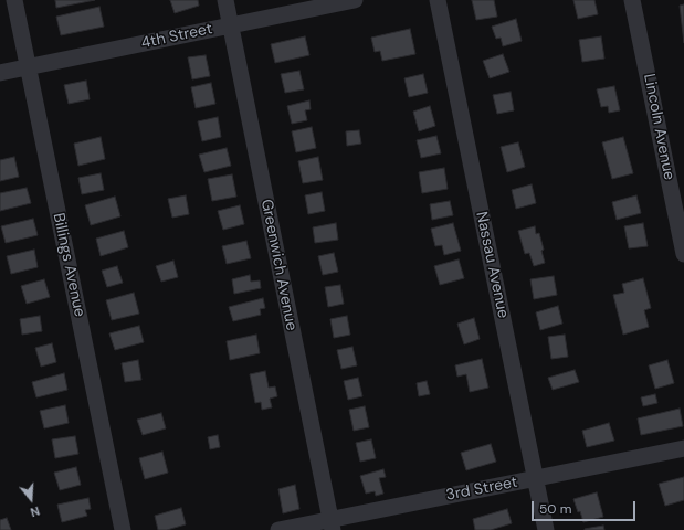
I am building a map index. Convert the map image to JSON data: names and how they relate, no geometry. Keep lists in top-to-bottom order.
{
  "streets": {
    "street": [
      "4th Street",
      "Lincoln Avenue",
      "Billings Avenue",
      "Greenwich Avenue",
      "Nassau Avenue",
      "3rd Street"
    ]
  },
  "crossings": [
    ["4th Street", "Billings Avenue"],
    ["4th Street", "Greenwich Avenue"],
    ["Greenwich Avenue", "3rd Street"],
    ["Nassau Avenue", "3rd Street"]
  ],
  "scale_bar": "50 m",
  "north": "bottom"
}
